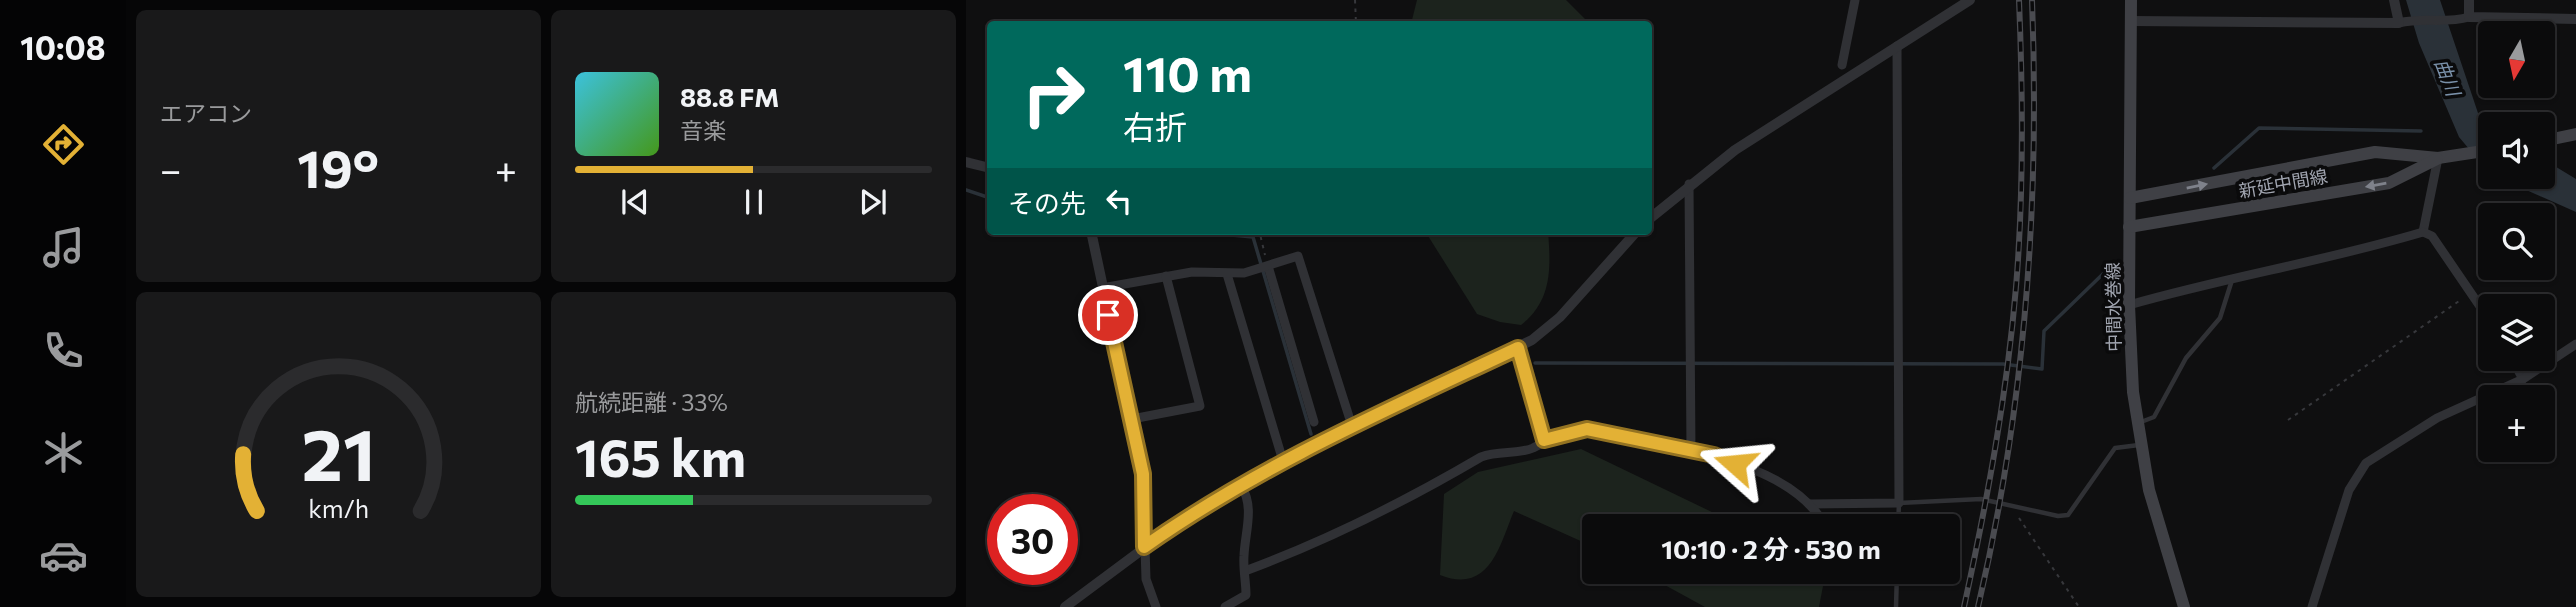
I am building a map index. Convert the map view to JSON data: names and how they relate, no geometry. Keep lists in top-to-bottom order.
{
  "streets": {
    "main road": ["新延中間線", "中間水巻線"]
  },
  "crossings": [
    ["新延中間線", "中間水巻線"]
  ],
  "water": ["曲川"],
  "north": "bottom",
  "page": {
    "tabs": "10:08",
    "tile": [
      "エアコン",
      ["航続距離 · 33%", "165 km"]
    ],
    "map_buttons": "+",
    "turn": ["110 m", "右折"],
    "song": ["88.8 FM", "音楽"],
    "heat": ["−", "19°", "+"],
    "then": "その先",
    "limit": "30",
    "trip": "10:10 · 2 分 · 530 m",
    "gauge": ["21", "km/h"]
  }
}
